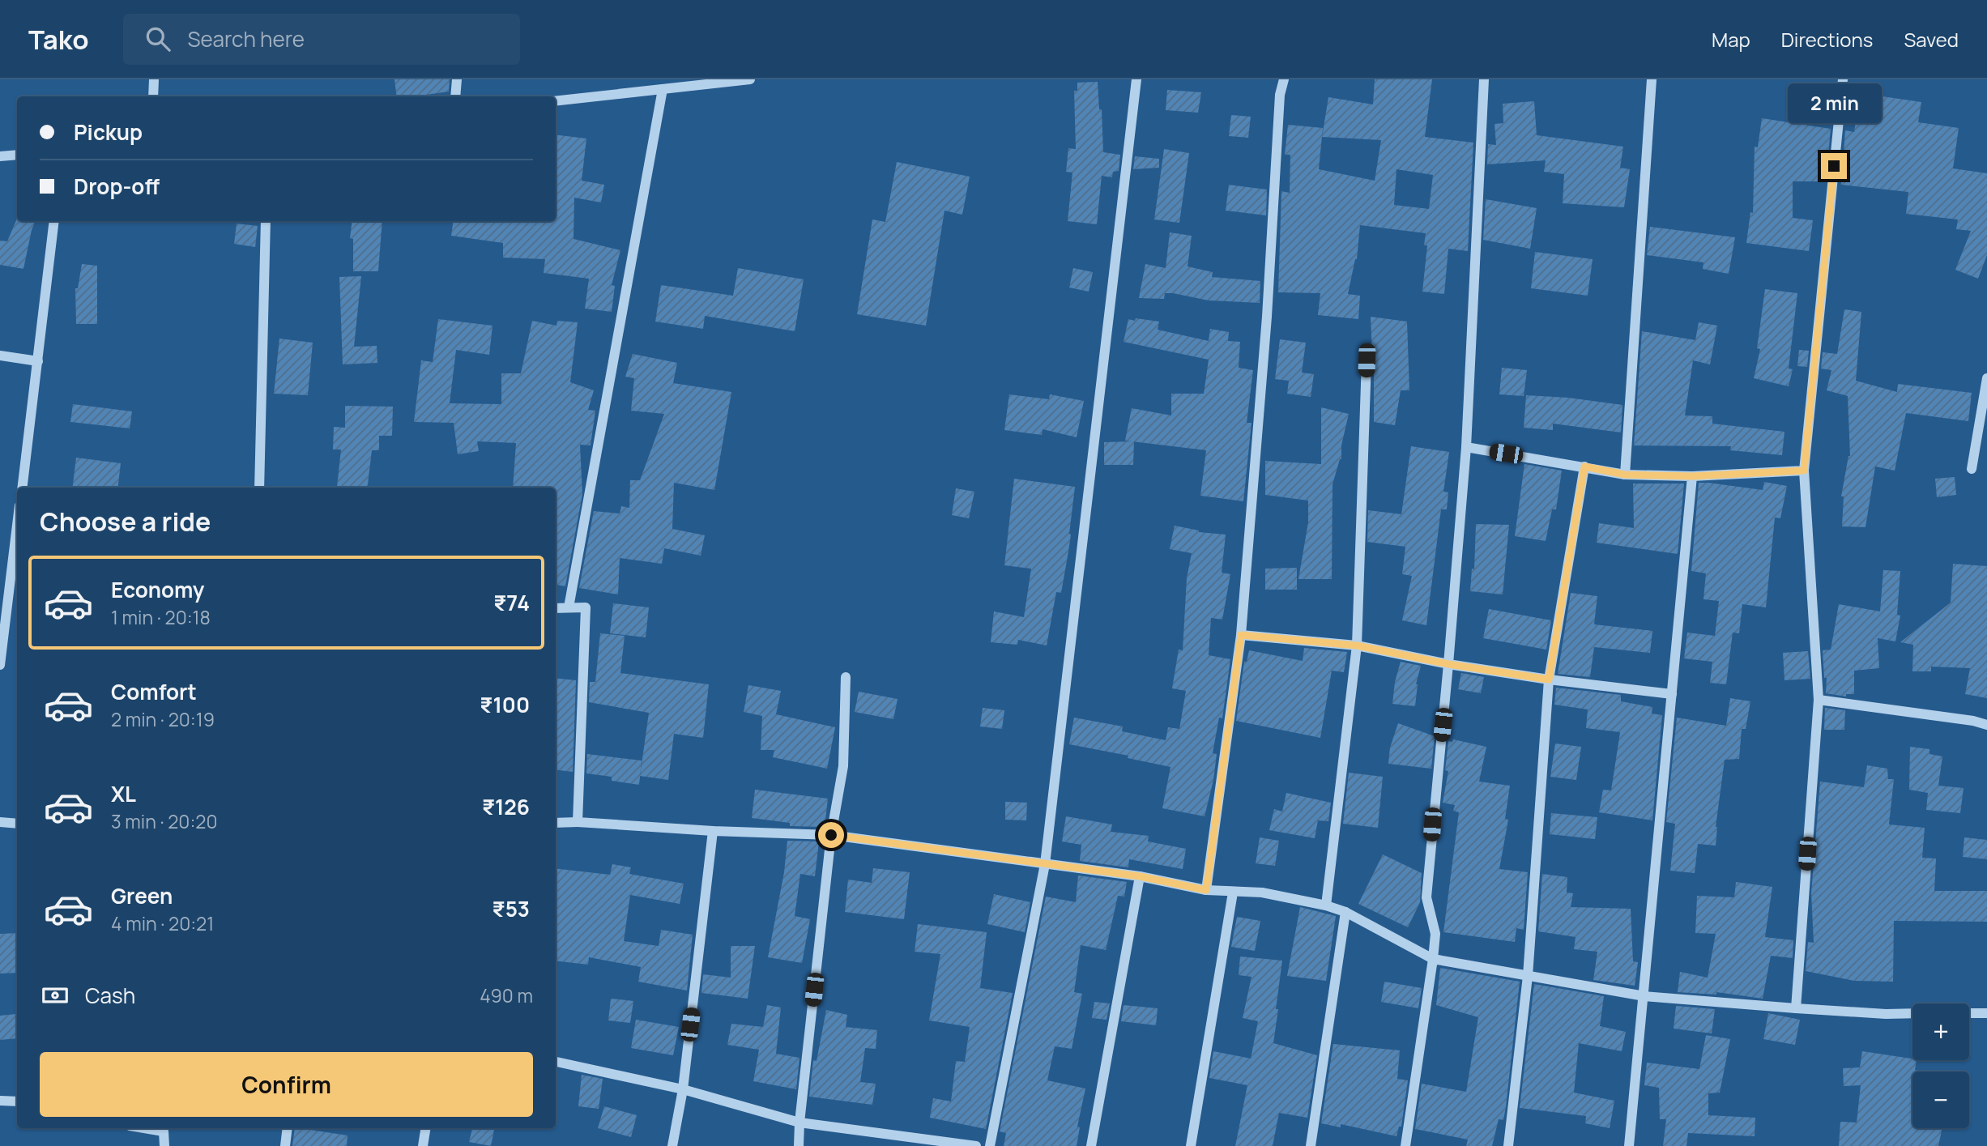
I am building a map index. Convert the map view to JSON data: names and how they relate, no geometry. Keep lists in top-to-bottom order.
{
  "page": {
    "header": "Tako",
    "search": "Search here",
    "nav": ["Map", "Directions", "Saved"],
    "bubble": "2 min",
    "banner": ["Pickup", "Drop-off"],
    "heading": "Choose a ride",
    "list": [
      {
        "name": "Economy",
        "note": "1 min · 20:18",
        "value": "₹74"
      },
      {
        "name": "Comfort",
        "note": "2 min · 20:19",
        "value": "₹100"
      },
      {
        "name": "XL",
        "note": "3 min · 20:20",
        "value": "₹126"
      },
      {
        "name": "Green",
        "note": "4 min · 20:21",
        "value": "₹53"
      }
    ],
    "pay": ["Cash", "490 m"],
    "map_buttons": ["+", "−"],
    "buttons": "Confirm"
  }
}
